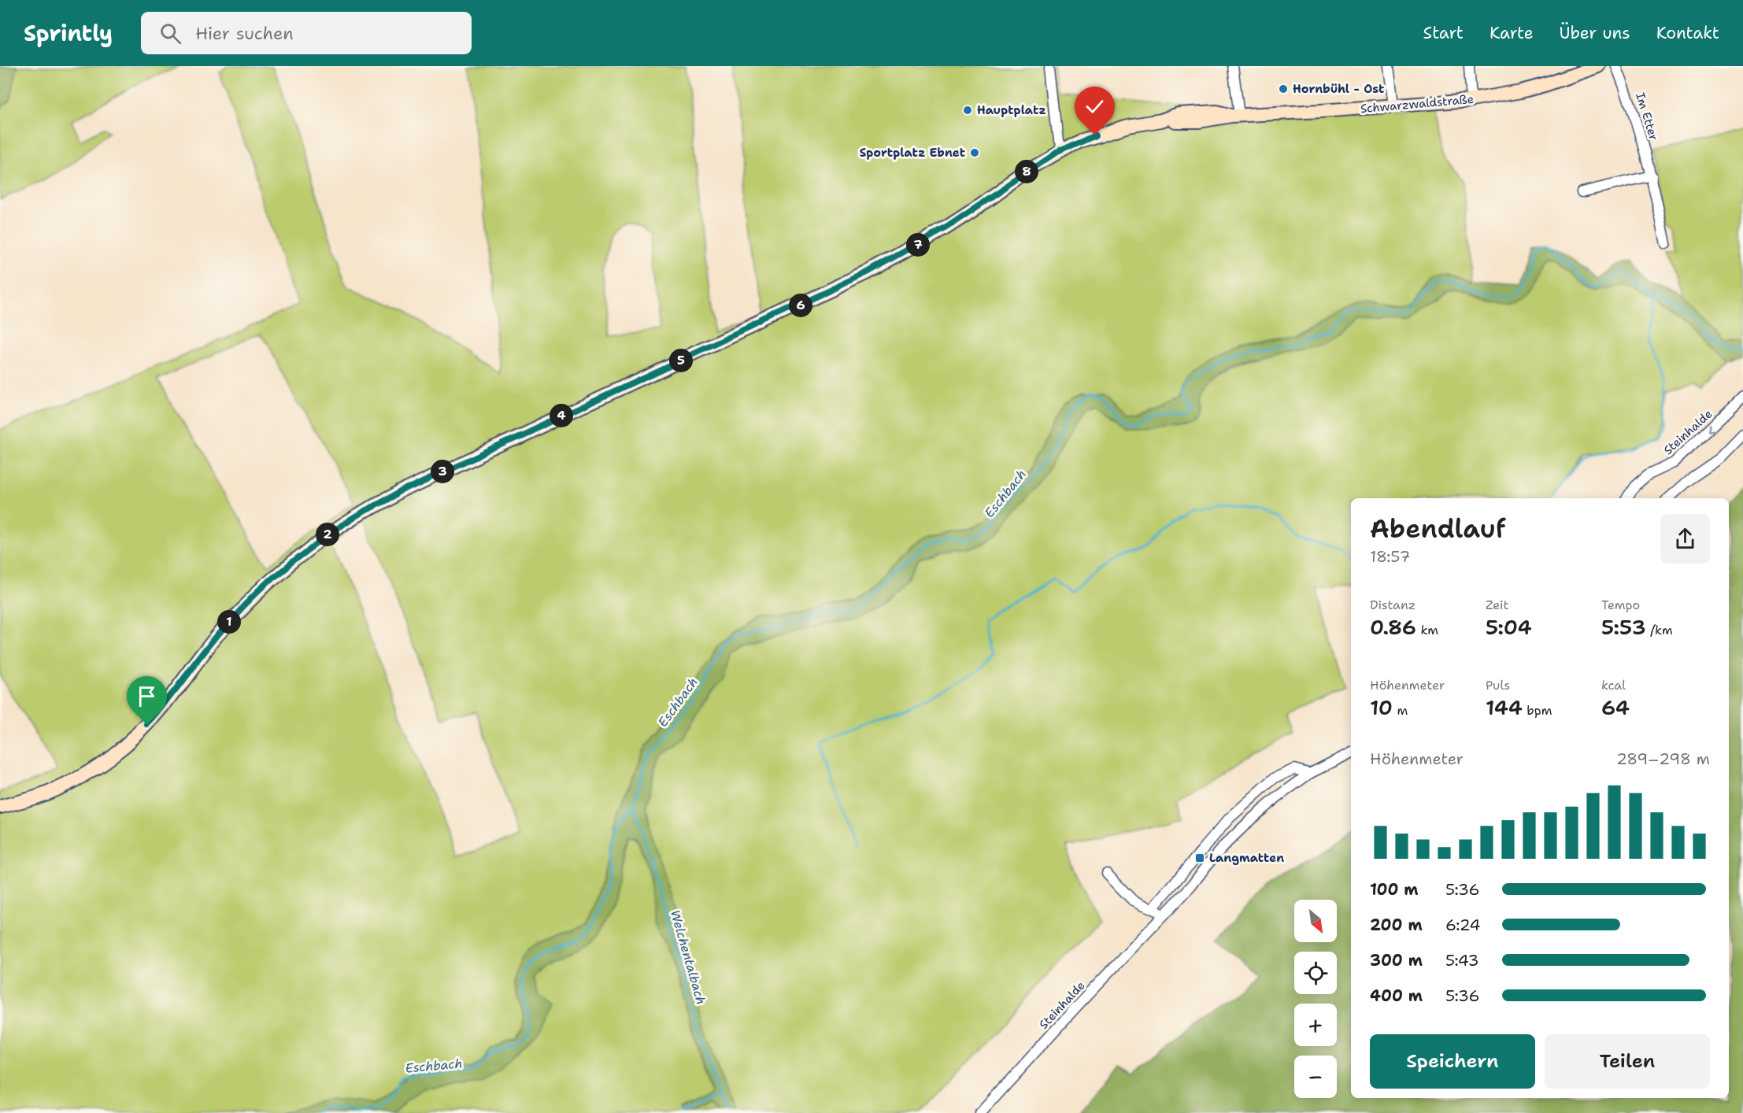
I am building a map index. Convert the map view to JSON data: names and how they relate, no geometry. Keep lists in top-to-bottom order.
{
  "streets": {
    "main road": ["Schwarzwaldstraße"],
    "street": ["Im Etter", "Steinhalde"]
  },
  "water": ["Eschbach", "Welchentalbach"],
  "places": {
    "other": ["Hornbühl - Ost", "Hauptplatz", "Sportplatz Ebnet"],
    "transit": ["Langmatten"]
  },
  "north": "bottom right",
  "page": {
    "header": "Sprintly",
    "search": "Hier suchen",
    "nav": [
      "Start",
      "Karte",
      "Über uns",
      "Kontakt"
    ],
    "pins": [
      "8",
      "7",
      "6",
      "5",
      "4",
      "3",
      "2",
      "1"
    ],
    "heading": ["Abendlauf", "18:57"],
    "stats": [
      ["Distanz", "0.86 km"],
      ["Zeit", "5:04"],
      ["Tempo", "5:53 /km"],
      ["Höhenmeter", "10 m"],
      ["Puls", "144 bpm"],
      ["kcal", "64"]
    ],
    "chart": ["Höhenmeter", "289–298 m"],
    "list": [
      {
        "name": "100 m",
        "note": "5:36"
      },
      {
        "name": "200 m",
        "note": "6:24"
      },
      {
        "name": "300 m",
        "note": "5:43"
      },
      {
        "name": "400 m",
        "note": "5:36"
      }
    ],
    "map_buttons": ["+", "−"],
    "buttons": ["Speichern", "Teilen"]
  }
}
